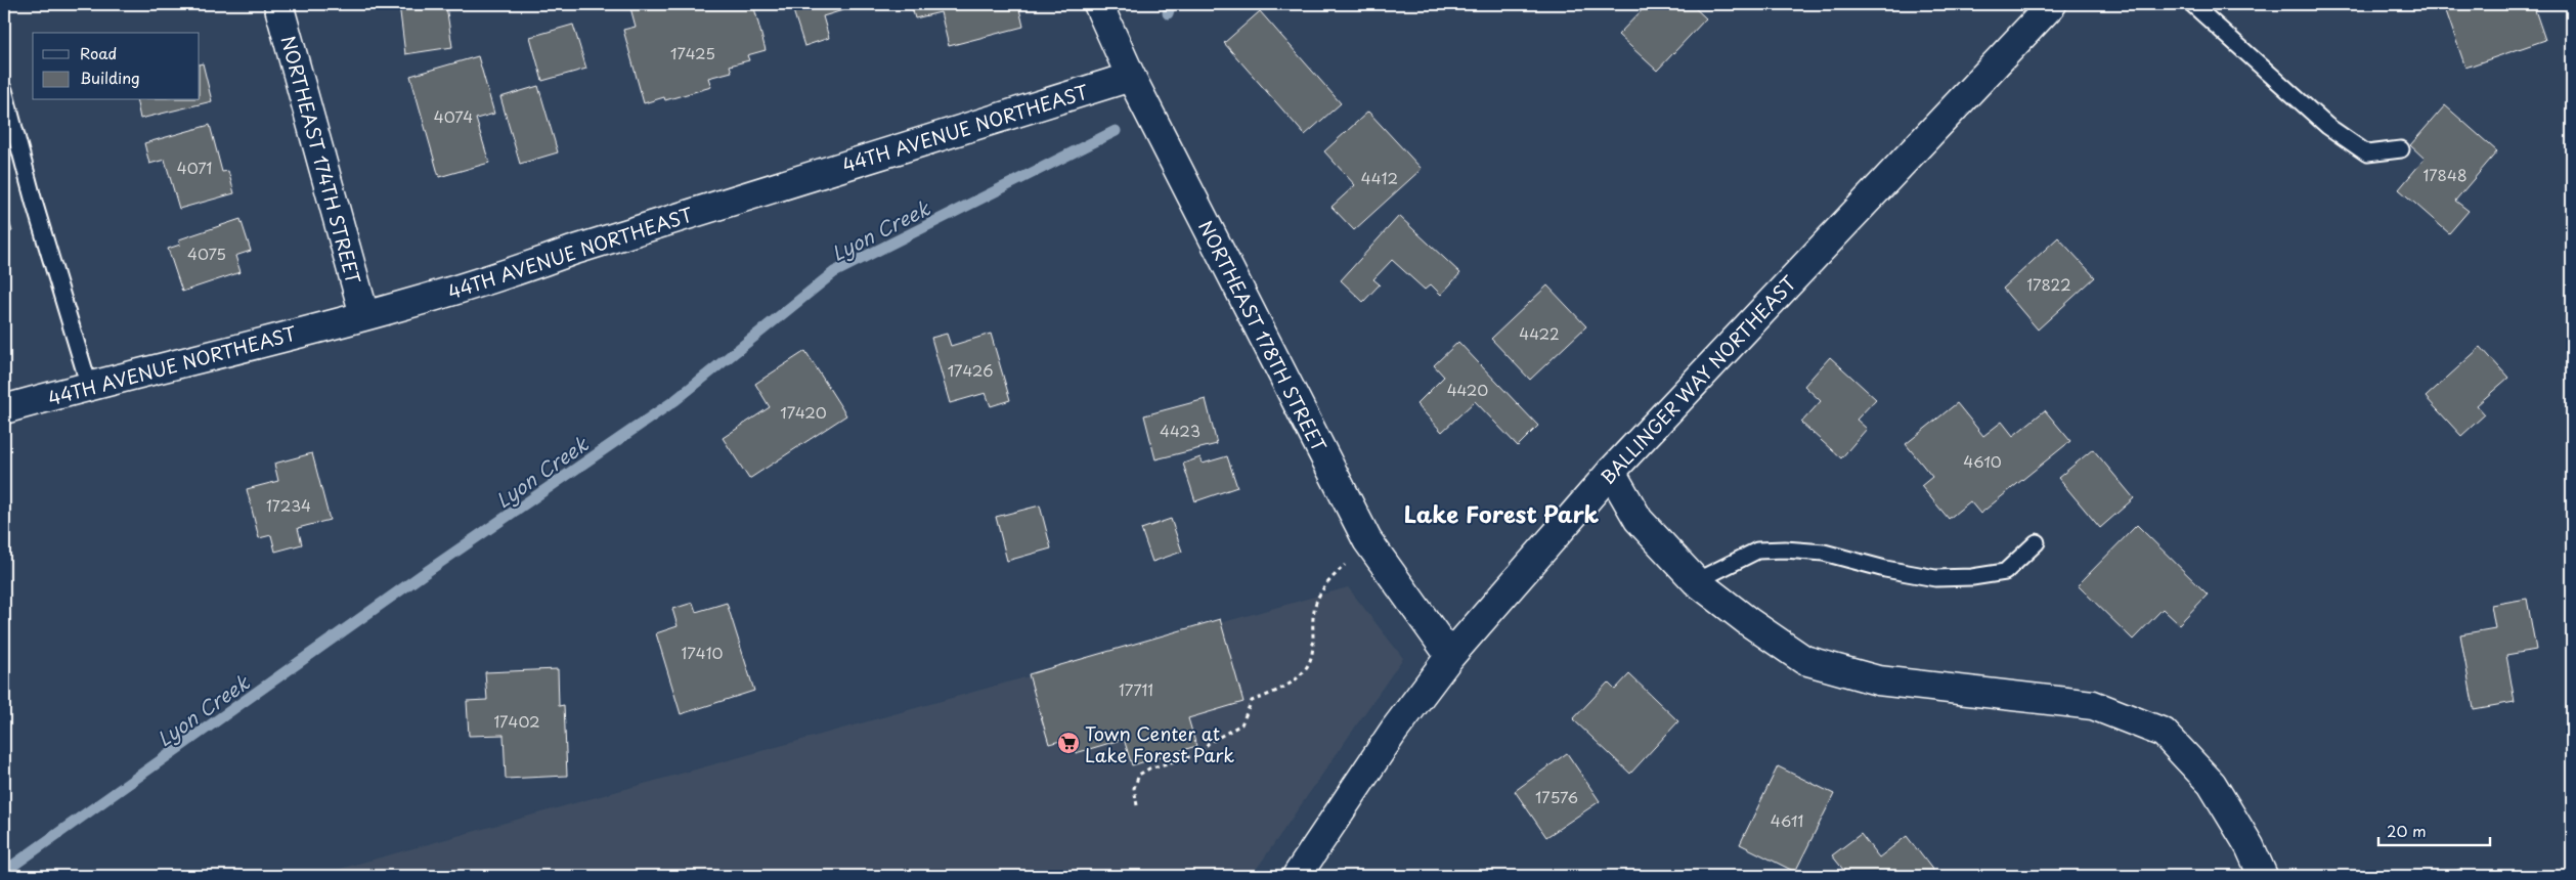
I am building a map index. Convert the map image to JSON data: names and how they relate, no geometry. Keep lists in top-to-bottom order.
{
  "streets": {
    "street": [
      "44TH AVENUE NORTHEAST",
      "NORTHEAST 174TH STREET",
      "NORTHEAST 178TH STREET",
      "BALLINGER WAY NORTHEAST"
    ]
  },
  "crossings": [
    ["44TH AVENUE NORTHEAST", "NORTHEAST 174TH STREET"],
    ["44TH AVENUE NORTHEAST", "NORTHEAST 178TH STREET"],
    ["NORTHEAST 178TH STREET", "BALLINGER WAY NORTHEAST"]
  ],
  "districts": ["Lake Forest Park"],
  "water": ["Lyon Creek"],
  "places": {
    "supermarket": ["Town Center at Lake Forest Park"]
  },
  "house_numbers": [
    "17425",
    "4074",
    "4071",
    "17848",
    "4412",
    "4075",
    "17822",
    "4422",
    "17426",
    "4420",
    "17420",
    "4423",
    "4610",
    "17234",
    "17410",
    "17711",
    "17402",
    "17576",
    "4611"
  ],
  "legend": ["Road", "Building"],
  "scale_bar": "20 m"
}
